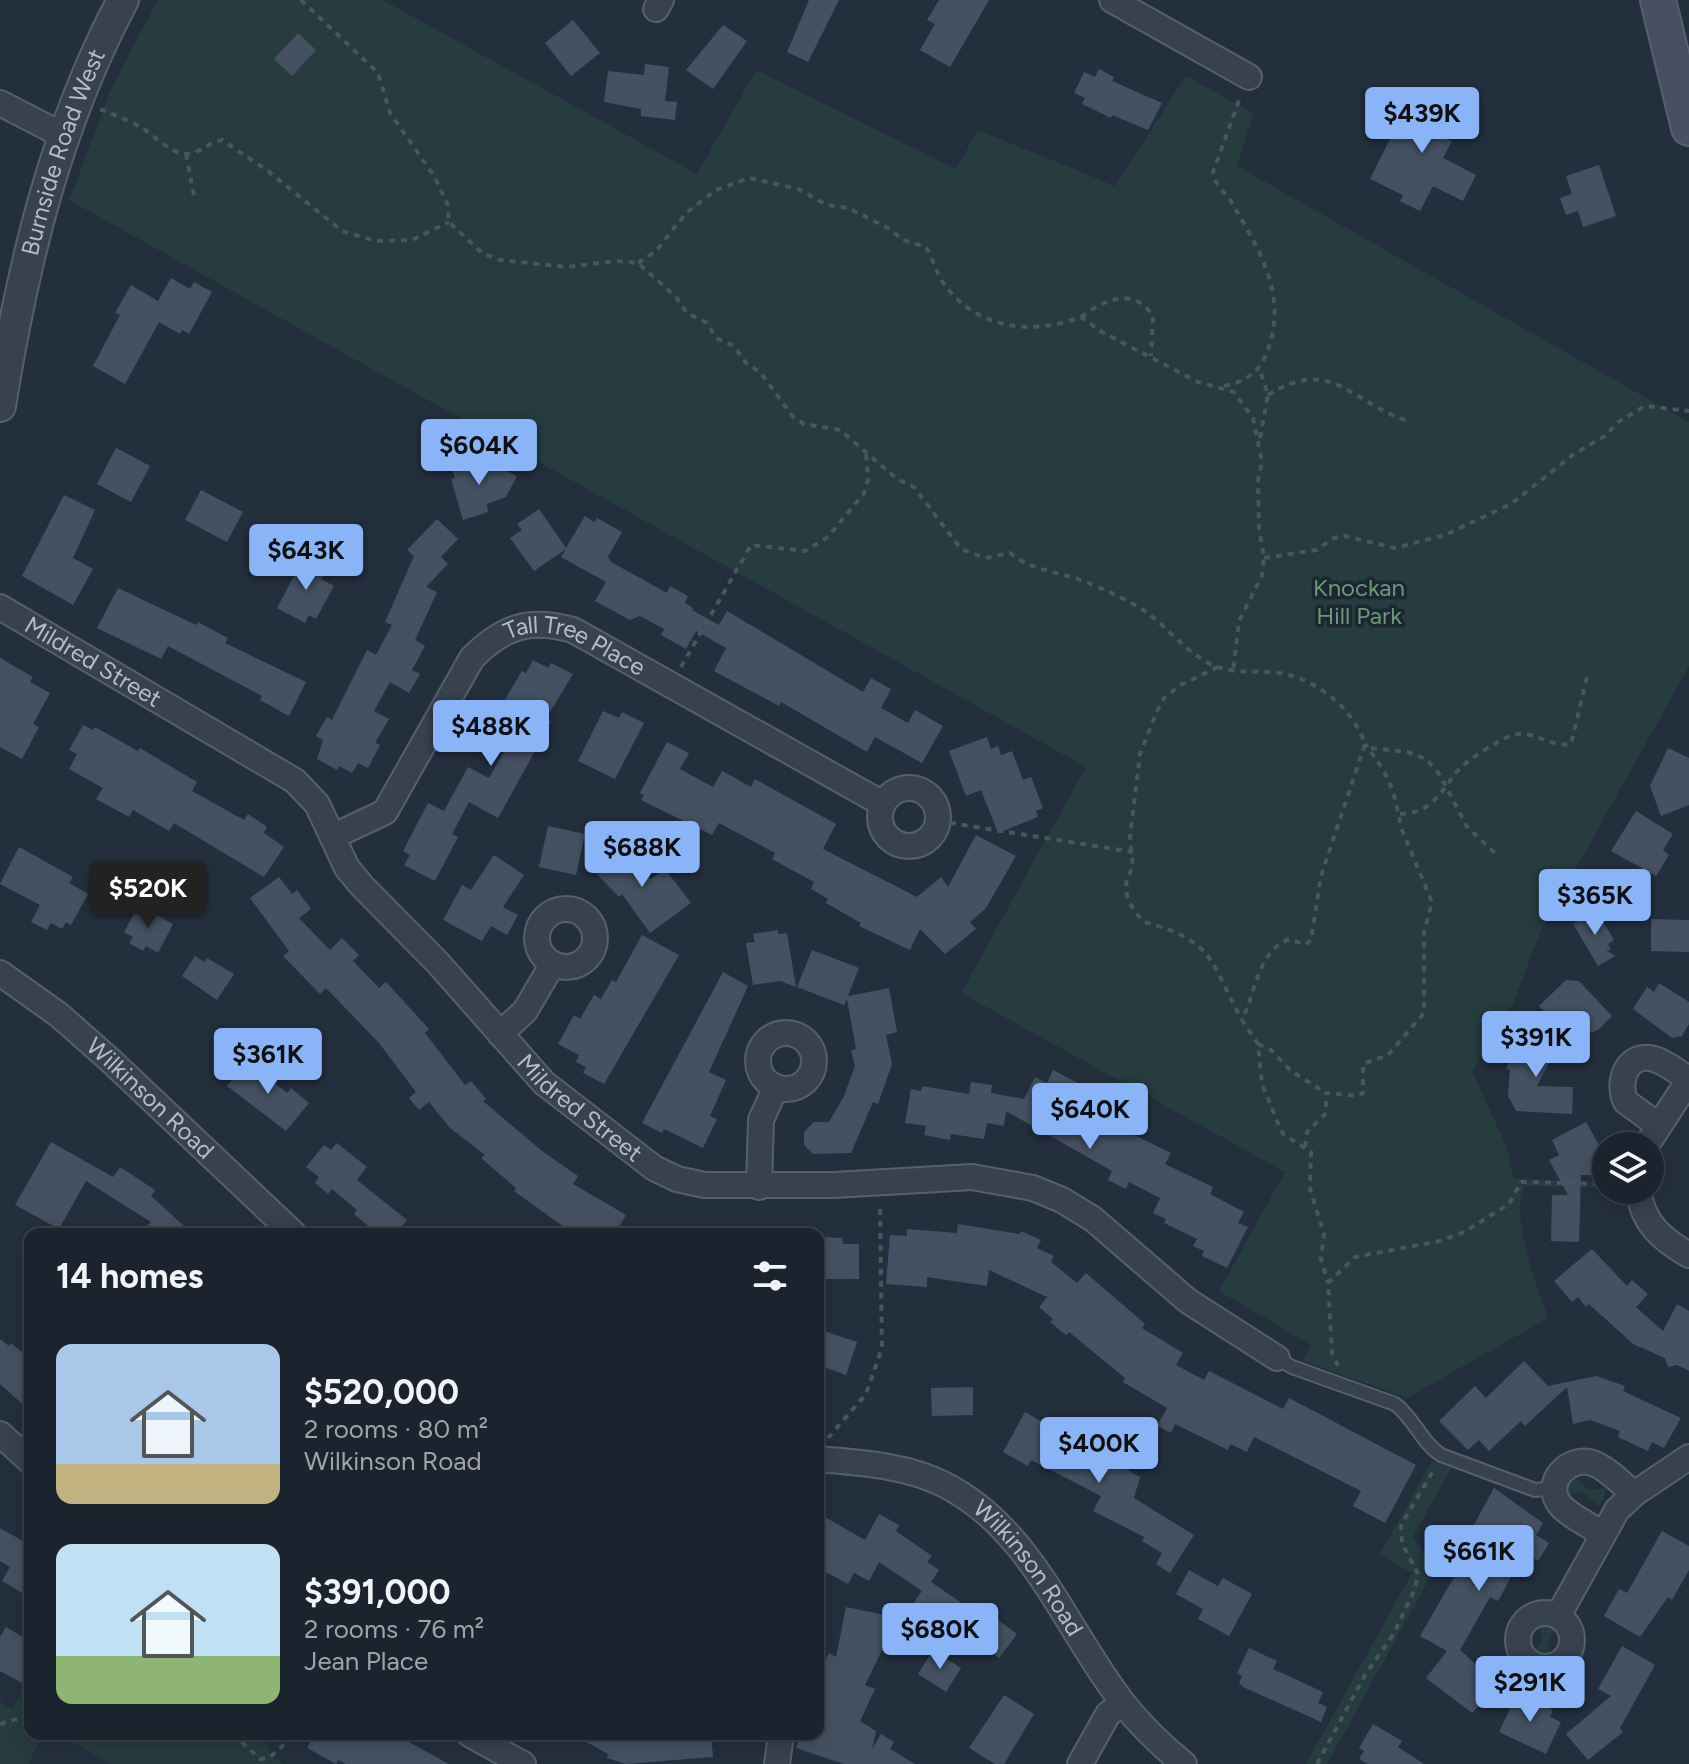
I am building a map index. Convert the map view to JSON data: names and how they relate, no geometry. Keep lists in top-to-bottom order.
{
  "streets": {
    "street": [
      "Burnside Road West",
      "Tall Tree Place",
      "Mildred Street",
      "Wilkinson Road"
    ]
  },
  "crossings": [
    ["Tall Tree Place", "Mildred Street"]
  ],
  "parks": ["Knockan Hill Park"],
  "page": {
    "price": [
      "$439K",
      "$604K",
      "$643K",
      "$488K",
      "$688K",
      "$520K",
      "$365K",
      "$391K",
      "$361K",
      "$640K",
      "$400K",
      "$661K",
      "$680K",
      "$291K"
    ],
    "heading": "14 homes",
    "list": [
      {
        "name": "$520,000",
        "note": "2 rooms · 80 m² · Wilkinson Road"
      },
      {
        "name": "$391,000",
        "note": "2 rooms · 76 m² · Jean Place"
      }
    ]
  }
}
